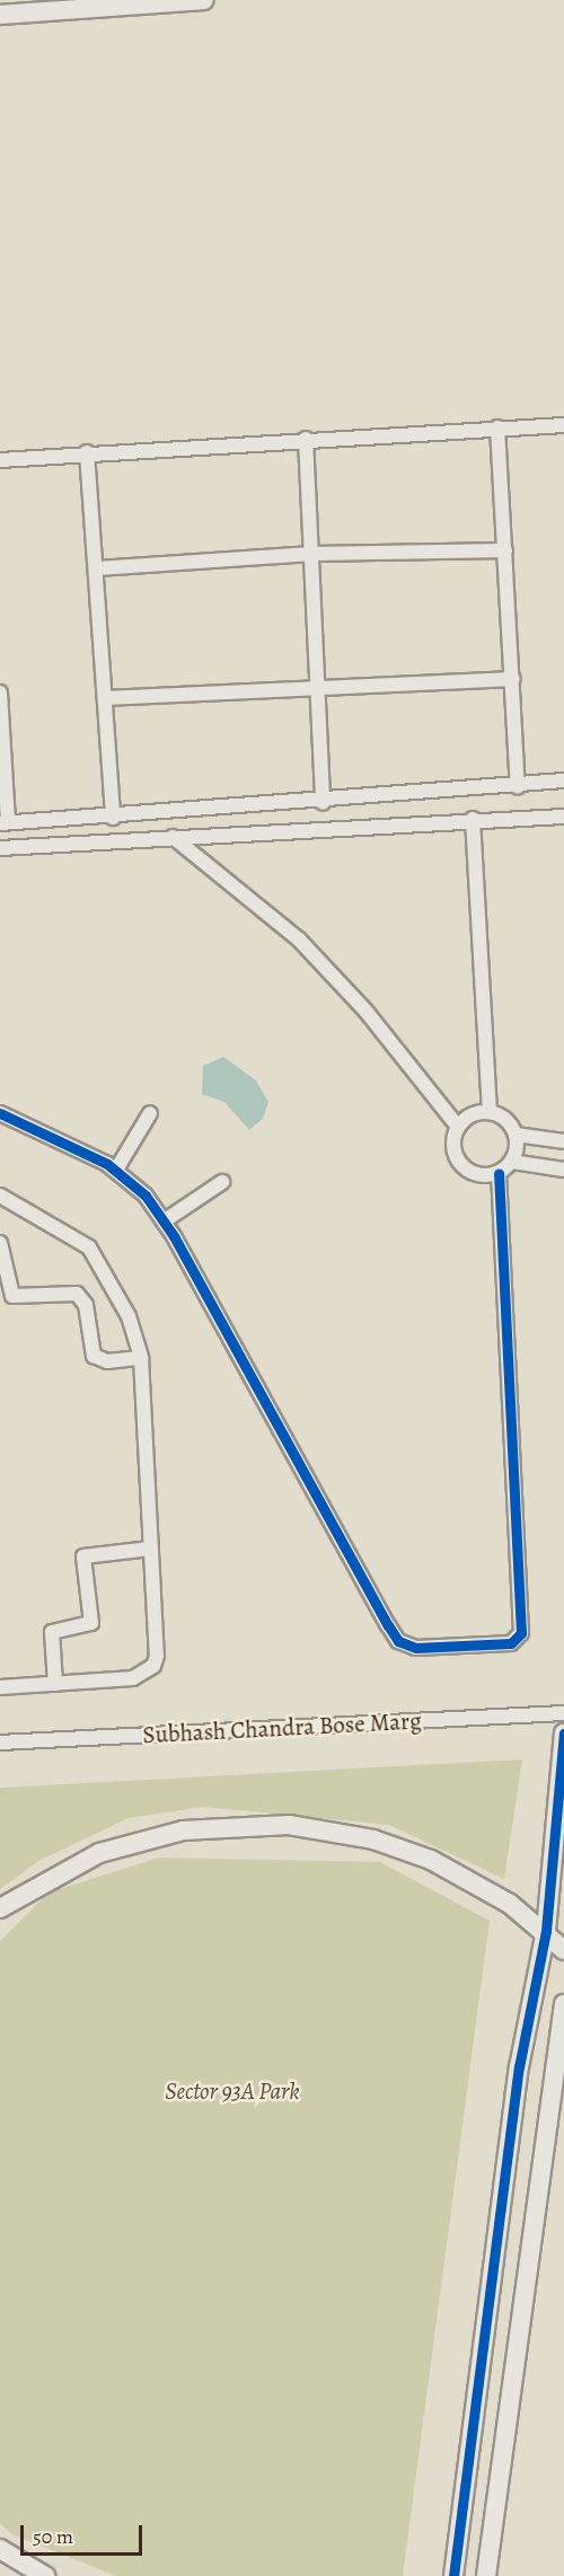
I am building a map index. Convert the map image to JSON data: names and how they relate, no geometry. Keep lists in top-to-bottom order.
{
  "streets": {
    "street": ["Subhash Chandra Bose Marg"]
  },
  "parks": ["Sector 93A Park"],
  "scale_bar": "50 m"
}
